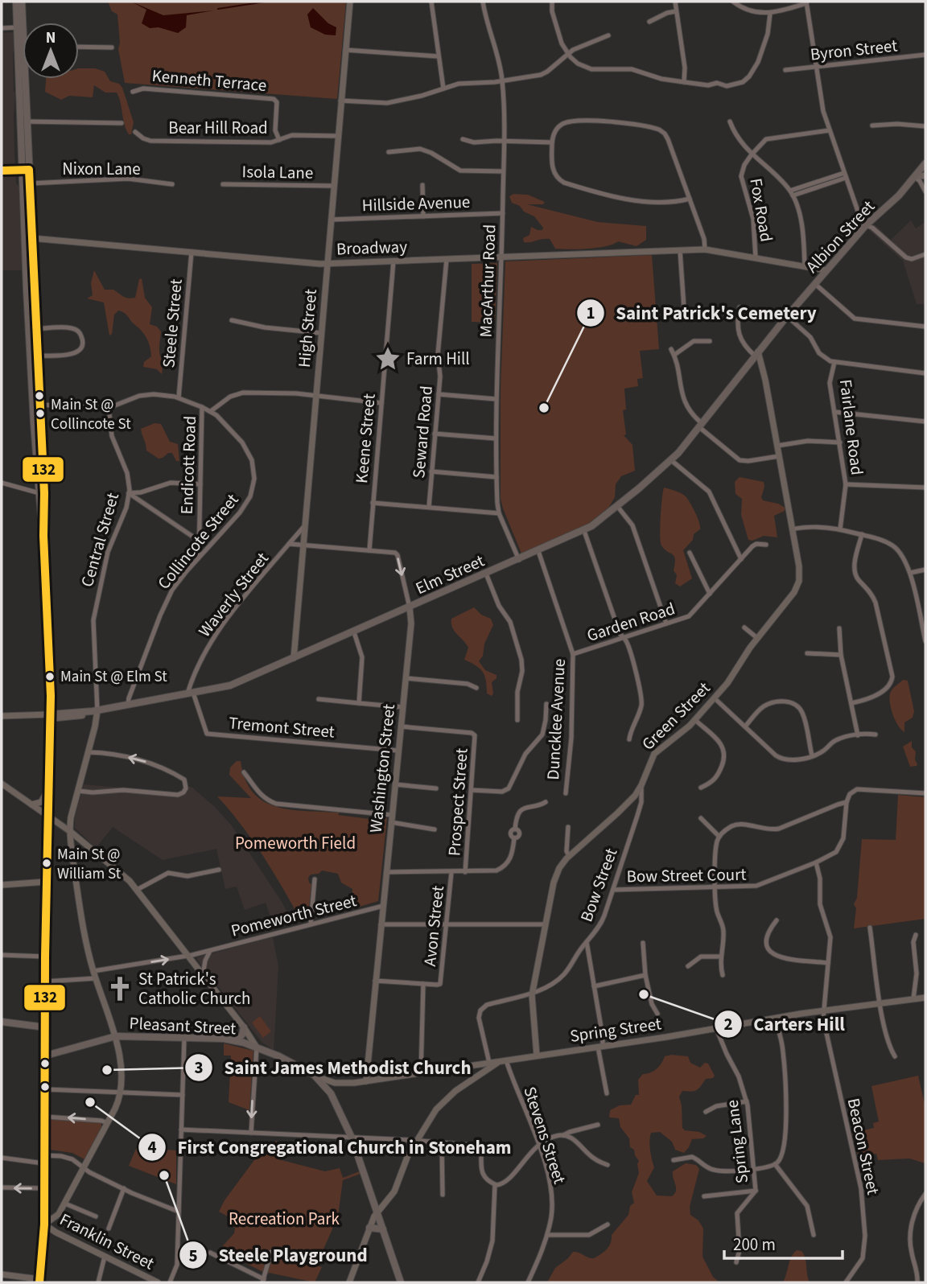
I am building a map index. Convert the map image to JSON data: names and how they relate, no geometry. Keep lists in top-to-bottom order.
{
  "streets": {
    "main road": ["Albion Street", "Elm Street", "Pleasant Street"],
    "street": [
      "Byron Street",
      "Kenneth Terrace",
      "Bear Hill Road",
      "Nixon Lane",
      "Isola Lane",
      "Hillside Avenue",
      "Fox Road",
      "Broadway",
      "MacArthur Road",
      "Steele Street",
      "High Street",
      "Fairlane Road",
      "Seward Road",
      "Keene Street",
      "Endicott Road",
      "Central Street",
      "Collincote Street",
      "Waverly Street",
      "Garden Road",
      "Green Street",
      "Duncklee Avenue",
      "Tremont Street",
      "Washington Street",
      "Prospect Street",
      "Bow Street Court",
      "Bow Street",
      "Pomeworth Street",
      "Avon Street",
      "Spring Street",
      "Stevens Street",
      "Spring Lane",
      "Beacon Street",
      "Franklin Street"
    ]
  },
  "crossings": [
    ["Kenneth Terrace", "Bear Hill Road"],
    ["Bear Hill Road", "High Street"],
    ["Isola Lane", "High Street"],
    ["Hillside Avenue", "MacArthur Road"],
    ["Hillside Avenue", "High Street"],
    ["Fox Road", "Broadway"],
    ["Albion Street", "Broadway"],
    ["Albion Street", "Elm Street"],
    ["Albion Street", "Green Street"],
    ["Broadway", "MacArthur Road"],
    ["Broadway", "Steele Street"],
    ["Broadway", "High Street"],
    ["Broadway", "Seward Road"],
    ["Broadway", "Keene Street"],
    ["MacArthur Road", "Elm Street"],
    ["Steele Street", "Collincote Street"],
    ["High Street", "Elm Street"],
    ["High Street", "Waverly Street"],
    ["High Street", "Washington Street"],
    ["Keene Street", "Washington Street"],
    ["Endicott Road", "Collincote Street"],
    ["Central Street", "Collincote Street"],
    ["Central Street", "Elm Street"],
    ["Central Street", "Pomeworth Street"],
    ["Central Street", "Pleasant Street"],
    ["Central Street", "Franklin Street"],
    ["Collincote Street", "Elm Street"],
    ["Elm Street", "Waverly Street"],
    ["Elm Street", "Green Street"],
    ["Elm Street", "Duncklee Avenue"],
    ["Elm Street", "Tremont Street"],
    ["Elm Street", "Washington Street"],
    ["Waverly Street", "Tremont Street"],
    ["Waverly Street", "Washington Street"],
    ["Garden Road", "Duncklee Avenue"],
    ["Green Street", "Bow Street"],
    ["Green Street", "Spring Street"],
    ["Tremont Street", "Washington Street"],
    ["Washington Street", "Prospect Street"],
    ["Washington Street", "Pomeworth Street"],
    ["Washington Street", "Avon Street"],
    ["Washington Street", "Spring Street"],
    ["Bow Street Court", "Bow Street"],
    ["Bow Street Court", "Beacon Street"],
    ["Bow Street", "Spring Street"],
    ["Pleasant Street", "Spring Street"],
    ["Spring Street", "Stevens Street"],
    ["Spring Street", "Spring Lane"],
    ["Spring Street", "Beacon Street"]
  ],
  "parks": ["Pomeworth Field", "Recreation Park"],
  "places": {
    "place": ["Farm Hill"],
    "other": [
      "Saint Patrick's Cemetery",
      "Main St @ Collincote St",
      "Main St @ Elm St",
      "Main St @ William St",
      "Carters Hill",
      "Saint James Methodist Church",
      "First Congregational Church in Stoneham",
      "Steele Playground"
    ],
    "church": ["St Patrick's Catholic Church"]
  },
  "lines": ["transit line 132"],
  "scale_bar": "200 m",
  "north": "top"
}
